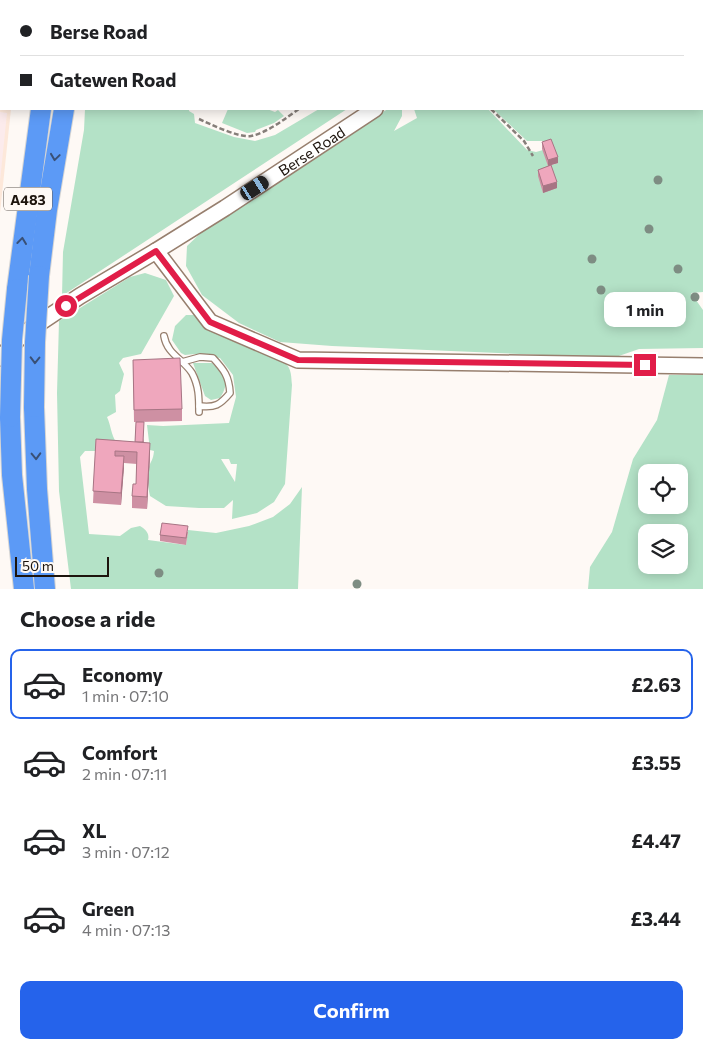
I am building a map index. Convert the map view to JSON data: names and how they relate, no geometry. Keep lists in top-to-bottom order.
{
  "streets": {
    "highway": ["A483"],
    "main road": ["Berse Road"]
  },
  "scale_bar": "50 m",
  "page": {
    "banner": ["Berse Road", "Gatewen Road"],
    "bubble": "1 min",
    "scale": "50 m",
    "heading": "Choose a ride",
    "list": [
      {
        "name": "Economy",
        "note": "1 min · 07:10",
        "value": "£2.63"
      },
      {
        "name": "Comfort",
        "note": "2 min · 07:11",
        "value": "£3.55"
      },
      {
        "name": "XL",
        "note": "3 min · 07:12",
        "value": "£4.47"
      },
      {
        "name": "Green",
        "note": "4 min · 07:13",
        "value": "£3.44"
      }
    ],
    "buttons": "Confirm"
  }
}
